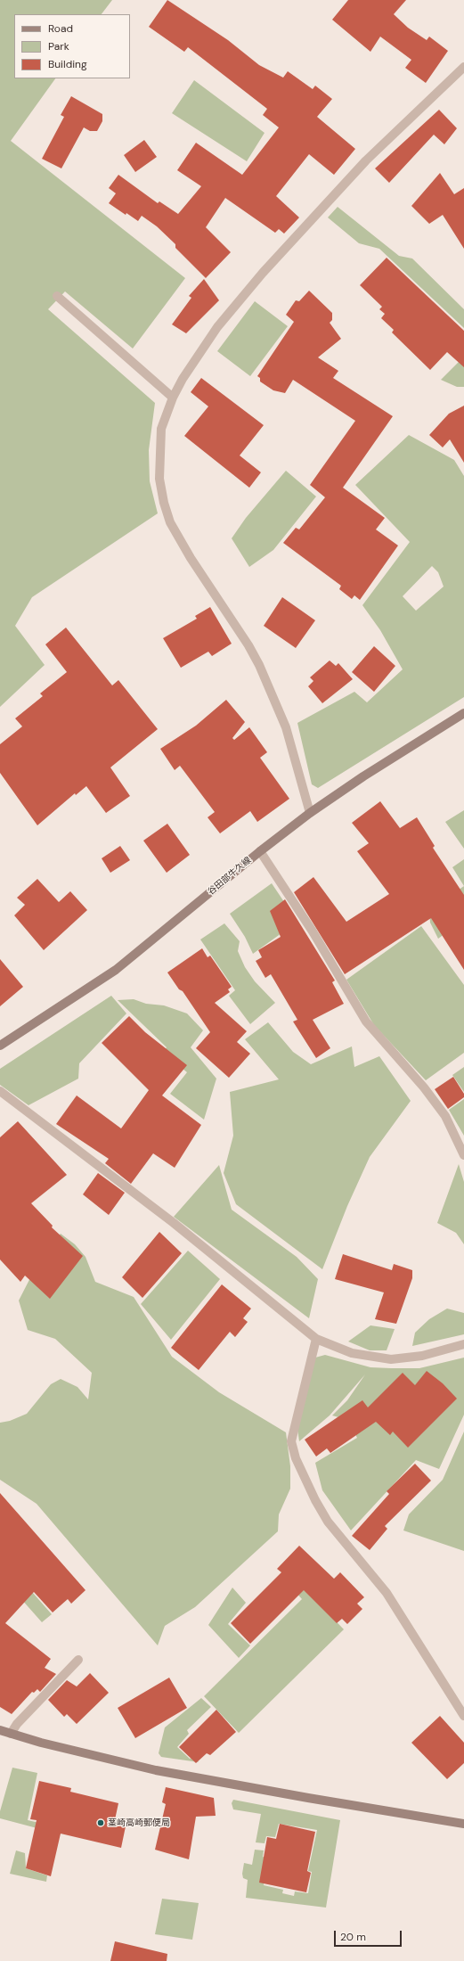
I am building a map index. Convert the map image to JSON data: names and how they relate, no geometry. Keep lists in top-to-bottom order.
{
  "streets": {
    "main road": ["谷田部牛久線"]
  },
  "places": ["茎崎高崎郵便局"],
  "legend": ["Road", "Park", "Building"],
  "scale_bar": "20 m"
}
